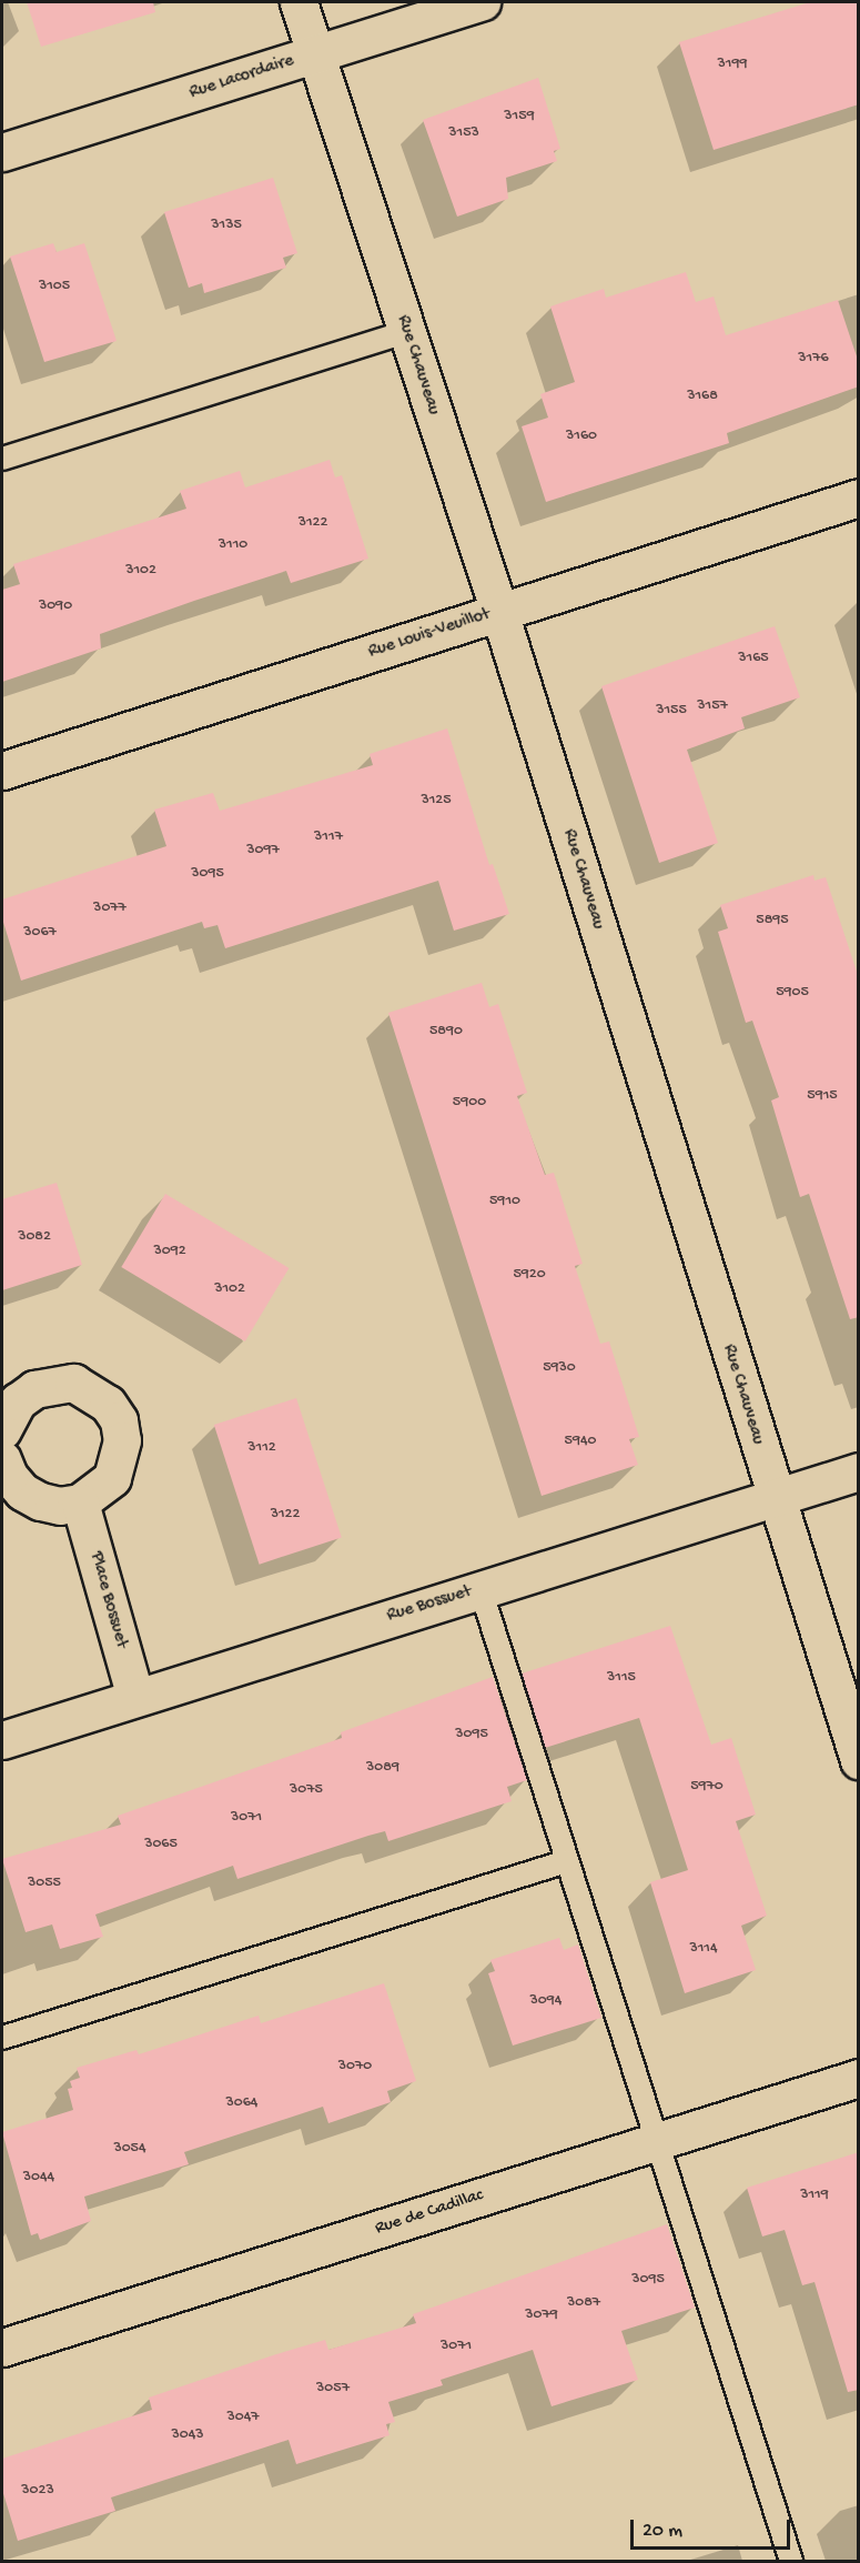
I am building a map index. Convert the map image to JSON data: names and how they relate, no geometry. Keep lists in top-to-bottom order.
{
  "streets": {
    "street": [
      "Rue Lacordaire",
      "Rue Chauveau",
      "Rue Louis-Veuillot",
      "Place Bossuet",
      "Rue Bossuet",
      "Rue de Cadillac"
    ]
  },
  "crossings": [
    ["Rue Lacordaire", "Rue Chauveau"],
    ["Rue Chauveau", "Rue Louis-Veuillot"],
    ["Rue Chauveau", "Rue Bossuet"],
    ["Place Bossuet", "Rue Bossuet"]
  ],
  "house_numbers": [
    "3199",
    "3159",
    "3153",
    "3135",
    "3105",
    "3176",
    "3168",
    "3160",
    "3122",
    "3110",
    "3102",
    "3090",
    "3165",
    "3157",
    "3155",
    "3125",
    "3117",
    "3097",
    "3095",
    "3077",
    "5895",
    "3067",
    "5905",
    "5890",
    "5915",
    "5900",
    "5910",
    "3082",
    "3092",
    "5920",
    "3102",
    "5930",
    "5940",
    "3112",
    "3122",
    "3115",
    "3095",
    "3089",
    "5970",
    "3075",
    "3071",
    "3065",
    "3055",
    "3114",
    "3094",
    "3070",
    "3064",
    "3054",
    "3044",
    "3119",
    "3095",
    "3087",
    "3079",
    "3071",
    "3057",
    "3047",
    "3043",
    "3023"
  ],
  "scale_bar": "20 m"
}
